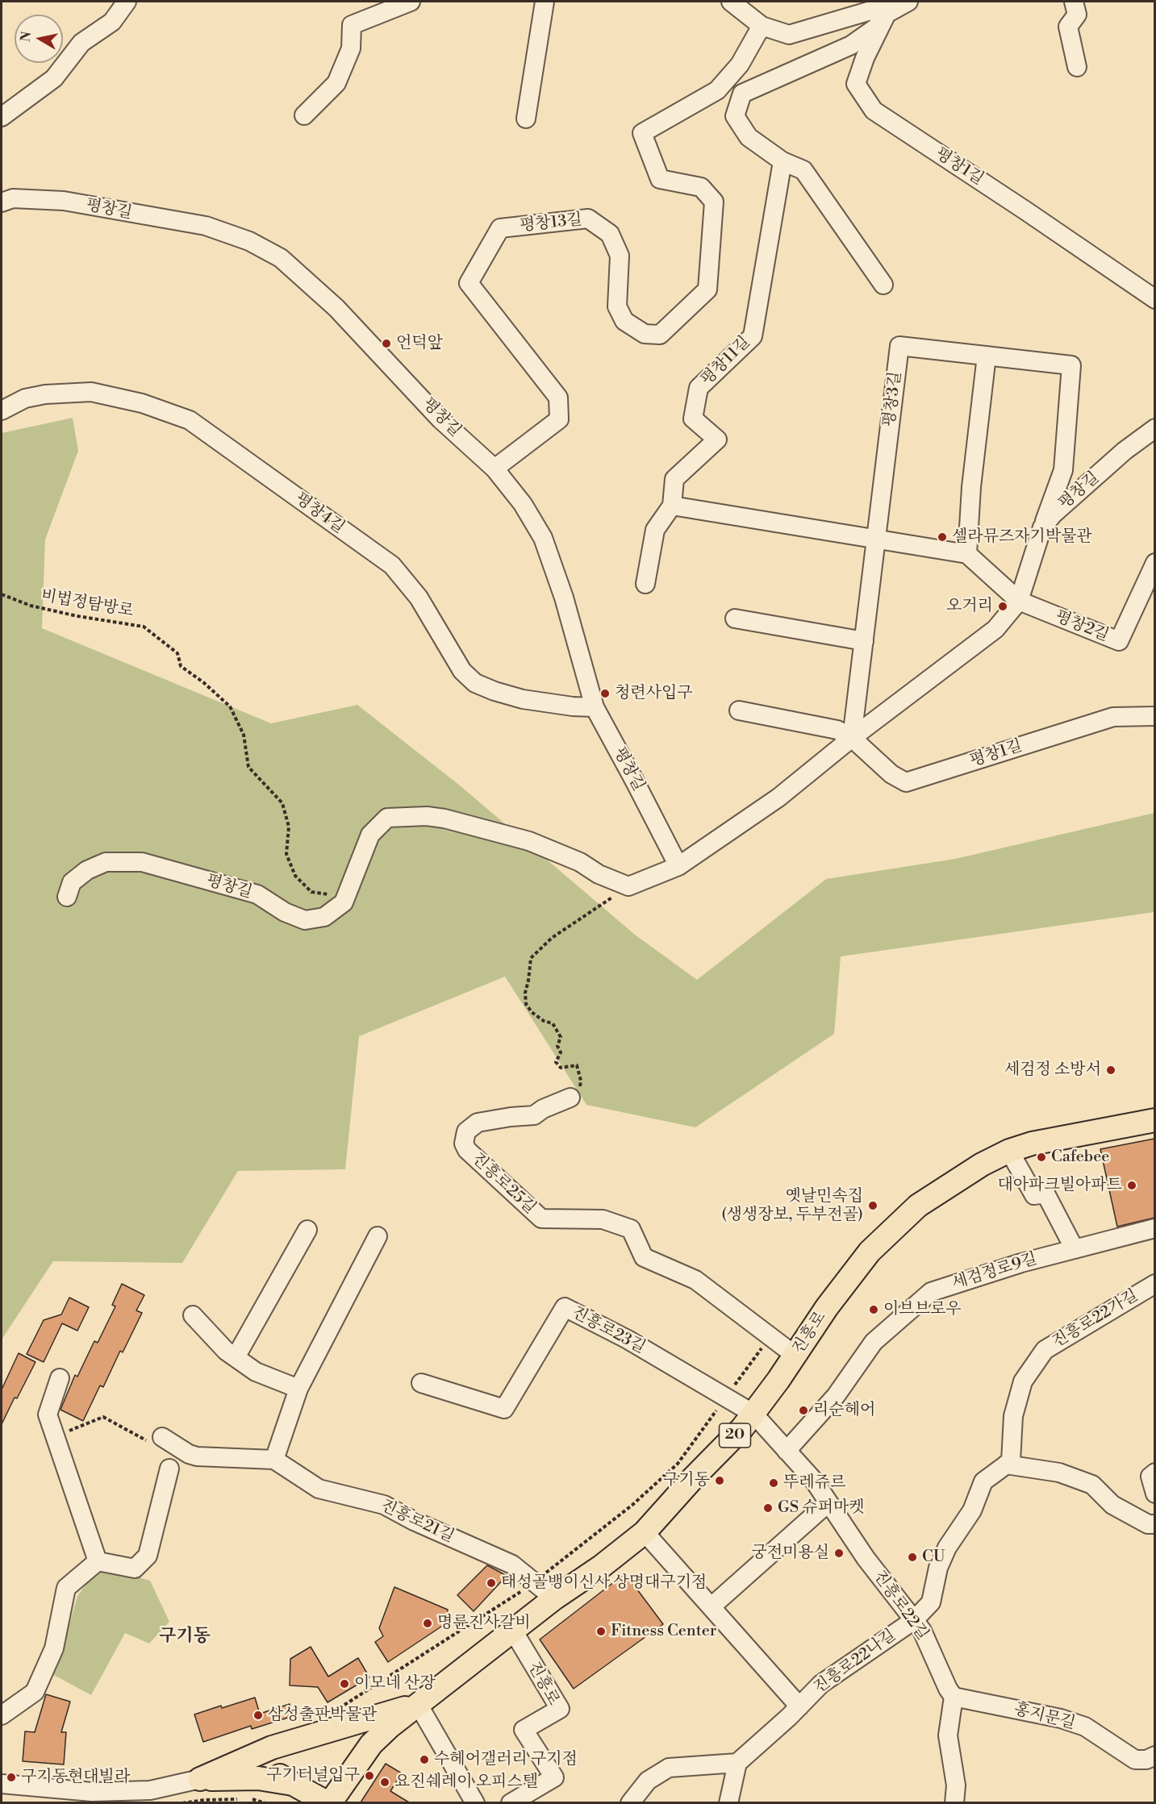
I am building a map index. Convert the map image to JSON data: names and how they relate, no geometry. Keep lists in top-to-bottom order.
{
  "streets": {
    "main road": ["진흥로", "20"],
    "street": [
      "평창1길",
      "평창길",
      "평창13길",
      "평창11길",
      "평창3길",
      "평창4길",
      "평창2길",
      "진흥로25길",
      "세검정로9길",
      "진흥로22가길",
      "진흥로23길",
      "진흥로21길",
      "진흥로22길",
      "진흥로22나길",
      "홍지문길"
    ],
    "path": ["비법정탐방로"]
  },
  "crossings": [
    ["평창1길", "평창길"],
    ["평창1길", "평창3길"],
    ["평창길", "평창13길"],
    ["평창길", "평창3길"],
    ["평창길", "평창4길"],
    ["평창길", "비법정탐방로"],
    ["평창길", "평창2길"],
    ["진흥로25길", "진흥로"],
    ["세검정로9길", "진흥로22길"],
    ["진흥로23길", "진흥로"],
    ["진흥로23길", "진흥로22길"],
    ["진흥로", "진흥로21길"],
    ["진흥로", "진흥로22길"],
    ["진흥로", "진흥로22나길"],
    ["진흥로22길", "진흥로22나길"],
    ["진흥로22길", "홍지문길"]
  ],
  "districts": ["구기동"],
  "places": [
    "언덕앞",
    "셀라뮤즈자기박물관",
    "오거리",
    "청련사입구",
    "세검정 소방서",
    "Cafebee",
    "대아파크빌아파트",
    "옛날민속집 (생생장보, 두부전골)",
    "이브브로우",
    "리순헤어",
    "구기동",
    "뚜레쥬르",
    "GS 슈퍼마켓",
    "궁전미용실",
    "CU",
    "태성골뱅이신사 상명대구기점",
    "명륜진사갈비",
    "Fitness Center",
    "이모네 산장",
    "삼성출판박물관",
    "수헤어갤러리 구기점",
    "구기터널입구",
    "구기동현대빌라",
    "요진쉐레이 오피스텔"
  ],
  "north": "left"
}
